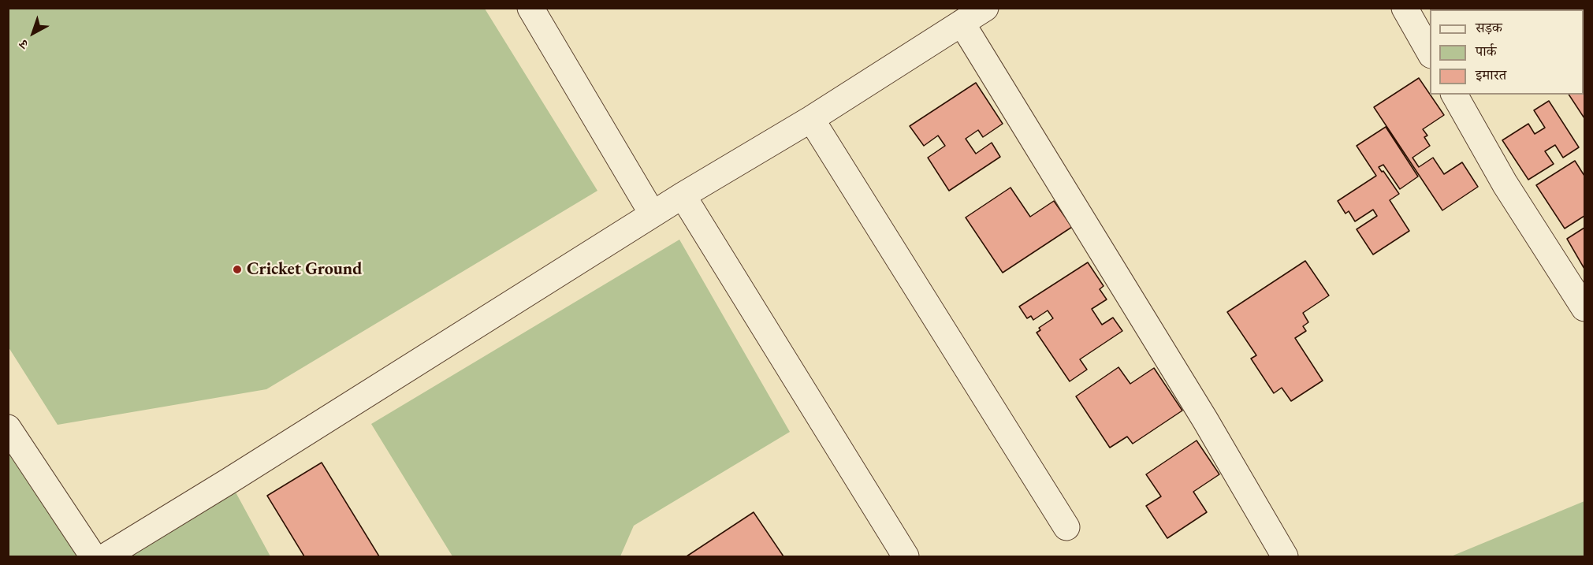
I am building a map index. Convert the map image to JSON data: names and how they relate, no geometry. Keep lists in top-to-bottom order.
{
  "places": ["Cricket Ground"],
  "legend": ["सड़क", "पार्क", "इमारत"],
  "north": "bottom left"
}
